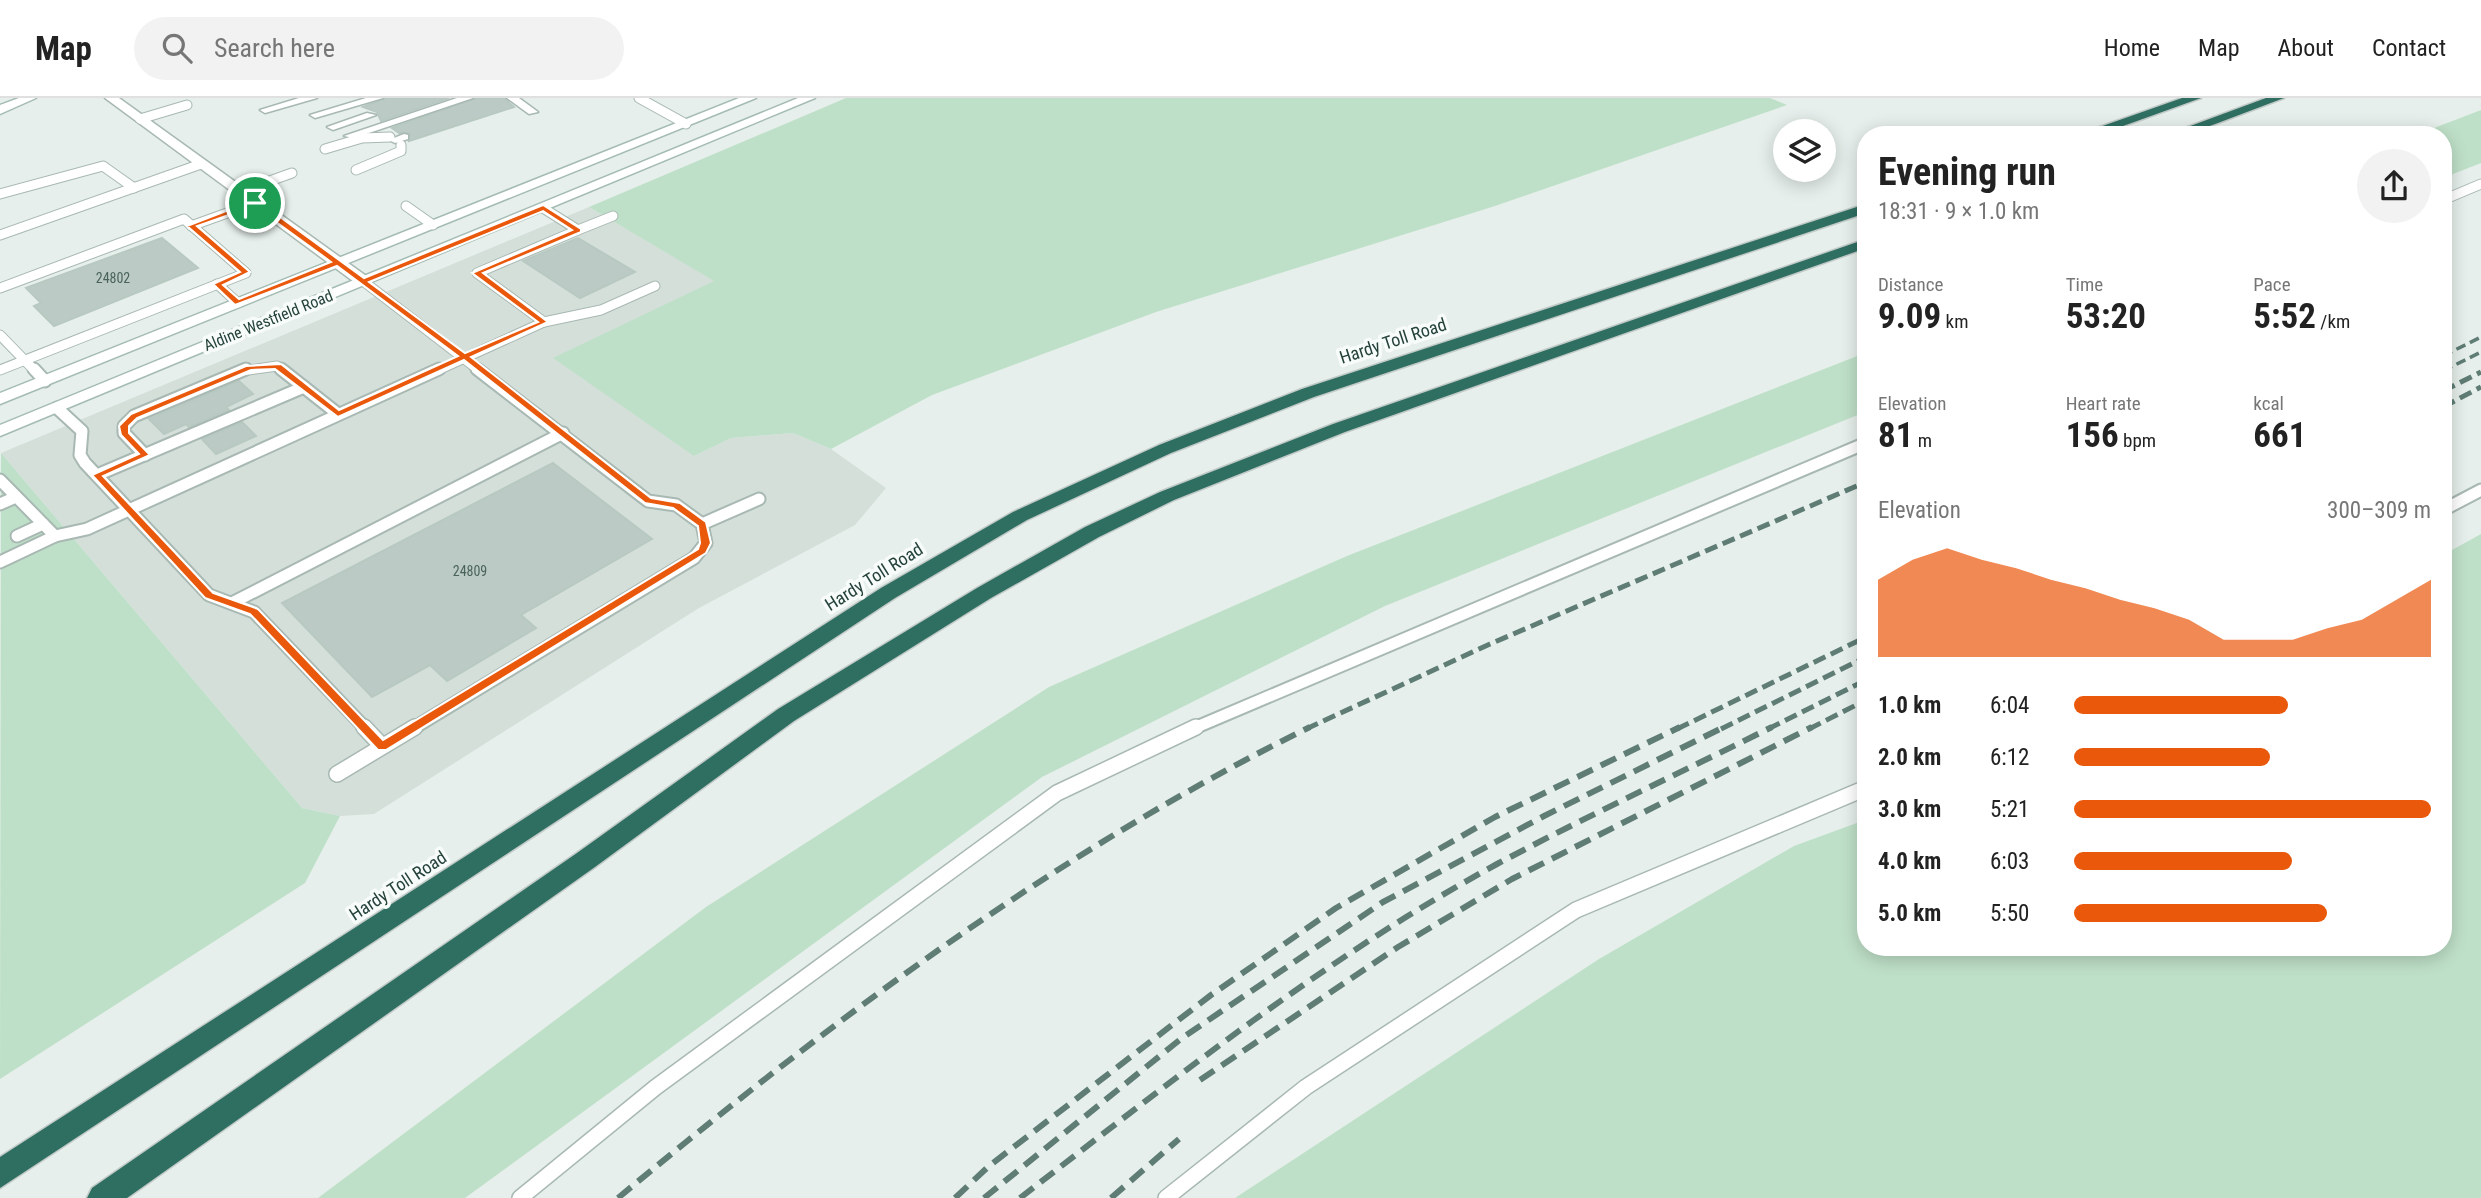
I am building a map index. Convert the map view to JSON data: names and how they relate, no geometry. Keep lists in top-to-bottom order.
{
  "streets": {
    "highway": ["Hardy Toll Road"],
    "main road": ["Aldine Westfield Road"]
  },
  "house_numbers": ["24802", "24809"],
  "page": {
    "header": "Map",
    "search": "Search here",
    "nav": [
      "Home",
      "Map",
      "About",
      "Contact"
    ],
    "heading": ["Evening run", "18:31 · 9 × 1.0 km"],
    "stats": [
      ["Distance", "9.09 km"],
      ["Time", "53:20"],
      ["Pace", "5:52 /km"],
      ["Elevation", "81 m"],
      ["Heart rate", "156 bpm"],
      ["kcal", "661"]
    ],
    "chart": ["Elevation", "300–309 m"],
    "list": [
      {
        "name": "1.0 km",
        "note": "6:04"
      },
      {
        "name": "2.0 km",
        "note": "6:12"
      },
      {
        "name": "3.0 km",
        "note": "5:21"
      },
      {
        "name": "4.0 km",
        "note": "6:03"
      },
      {
        "name": "5.0 km",
        "note": "5:50"
      }
    ]
  }
}
